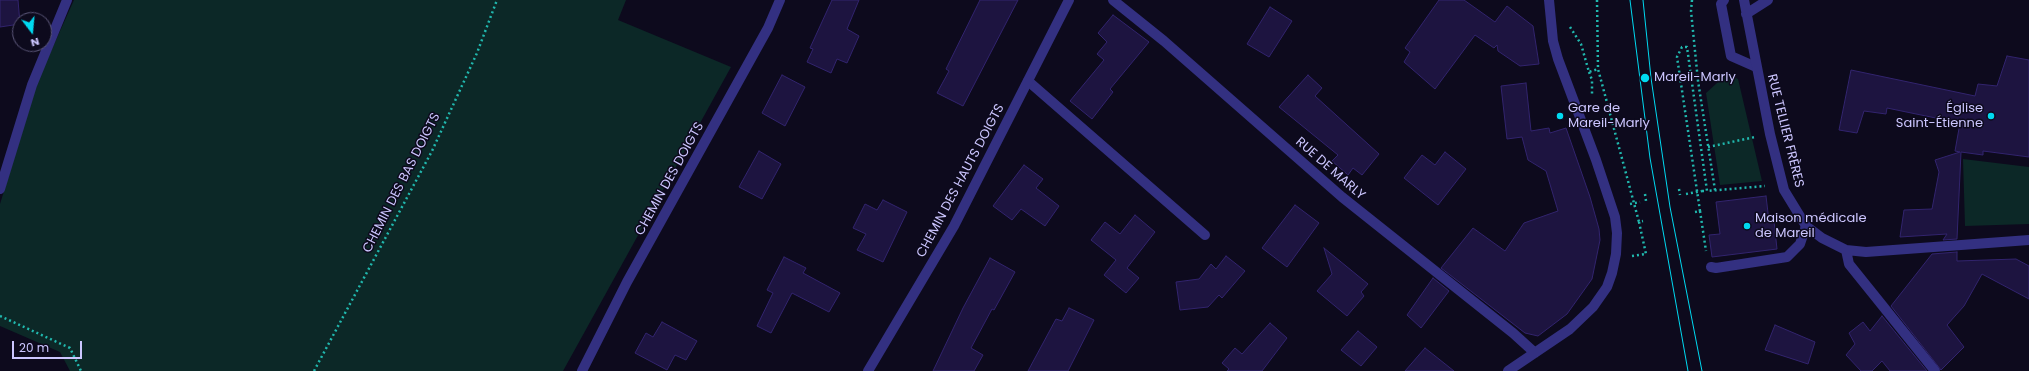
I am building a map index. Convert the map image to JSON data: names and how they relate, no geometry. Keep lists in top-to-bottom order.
{
  "streets": {
    "street": [
      "RUE TELLIER FRÈRES",
      "RUE DE MARLY",
      "CHEMIN DES DOIGTS",
      "CHEMIN DES HAUTS DOIGTS"
    ],
    "path": ["CHEMIN DES BAS DOIGTS"]
  },
  "places": [
    "Mareil-Marly",
    "Gare de Mareil-Marly",
    "Église Saint-Étienne",
    "Maison médicale de Mareil"
  ],
  "scale_bar": "20 m",
  "north": "bottom"
}
